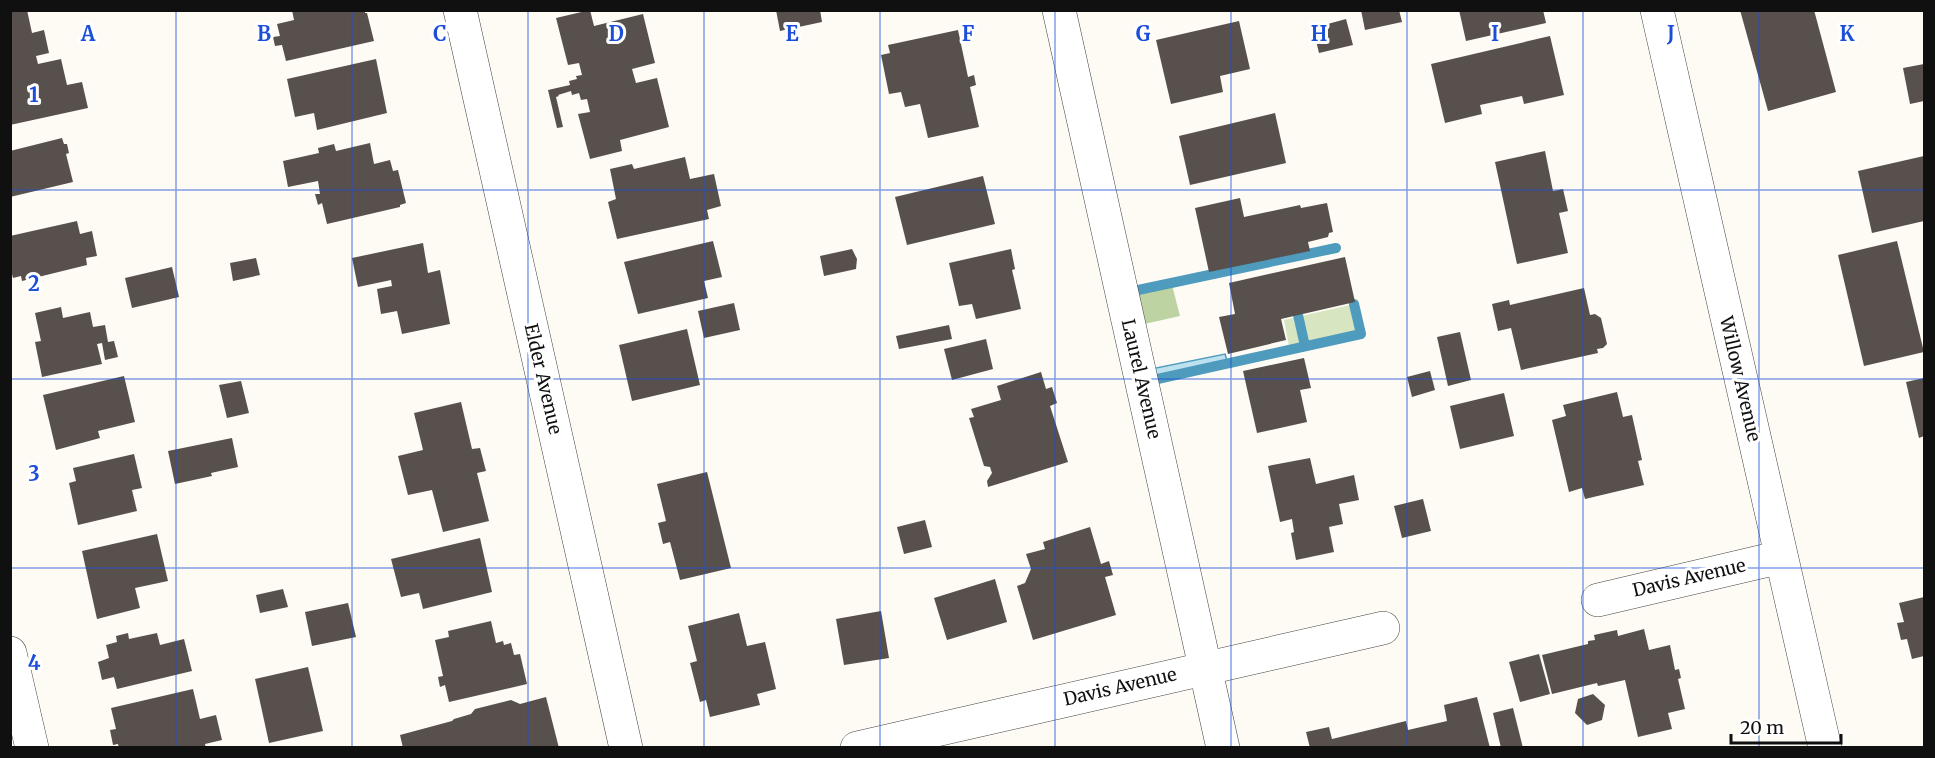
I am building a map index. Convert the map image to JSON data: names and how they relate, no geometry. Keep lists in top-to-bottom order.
{
  "streets": {
    "street": [
      "Elder Avenue",
      "Laurel Avenue",
      "Willow Avenue",
      "Davis Avenue"
    ]
  },
  "crossings": [
    ["Laurel Avenue", "Davis Avenue"],
    ["Willow Avenue", "Davis Avenue"]
  ],
  "scale_bar": "20 m",
  "grid": {
    "columns": [
      "A",
      "B",
      "C",
      "D",
      "E",
      "F",
      "G",
      "H",
      "I",
      "J",
      "K"
    ],
    "rows": [
      "1",
      "2",
      "3",
      "4"
    ]
  }
}
